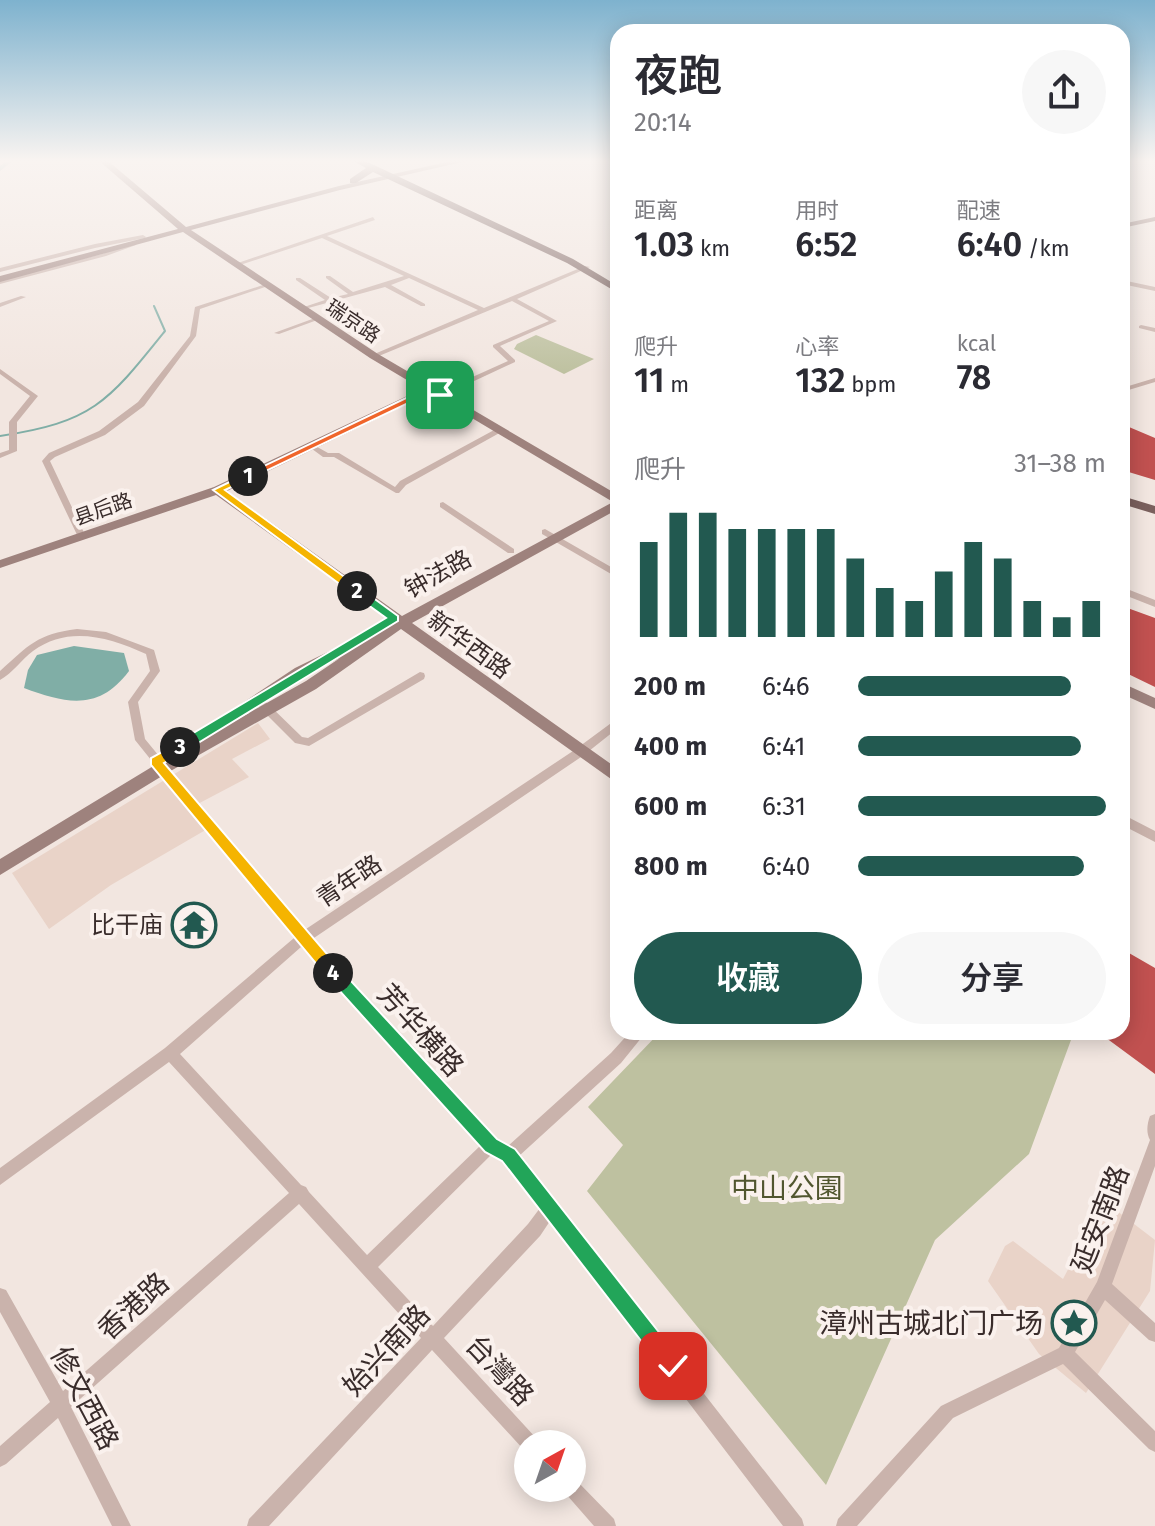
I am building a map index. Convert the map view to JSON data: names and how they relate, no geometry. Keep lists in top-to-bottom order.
{
  "streets": {
    "street": [
      "瑞京路",
      "县后路",
      "钟法路",
      "新华西路",
      "青年路",
      "芳华横路",
      "延安南路",
      "香港路",
      "始兴南路",
      "台灣路",
      "修文西路"
    ]
  },
  "crossings": [
    ["瑞京路", "县后路"],
    ["县后路", "新华西路"],
    ["钟法路", "新华西路"],
    ["钟法路", "芳华横路"],
    ["新华西路", "青年路"],
    ["青年路", "芳华横路"],
    ["青年路", "台灣路"],
    ["芳华横路", "始兴南路"],
    ["香港路", "台灣路"],
    ["香港路", "修文西路"],
    ["始兴南路", "台灣路"]
  ],
  "parks": ["中山公園"],
  "places": {
    "temple": ["比干庙"],
    "place": ["漳州古城北门广场"]
  },
  "north": "top right",
  "page": {
    "heading": ["夜跑", "20:14"],
    "stats": [
      ["距离", "1.03 km"],
      ["用时", "6:52"],
      ["配速", "6:40 /km"],
      ["爬升", "11 m"],
      ["心率", "132 bpm"],
      ["kcal", "78"]
    ],
    "chart": ["爬升", "31–38 m"],
    "pins": [
      "1",
      "2",
      "3",
      "4"
    ],
    "list": [
      {
        "name": "200 m",
        "note": "6:46"
      },
      {
        "name": "400 m",
        "note": "6:41"
      },
      {
        "name": "600 m",
        "note": "6:31"
      },
      {
        "name": "800 m",
        "note": "6:40"
      }
    ],
    "buttons": ["收藏", "分享"]
  }
}
